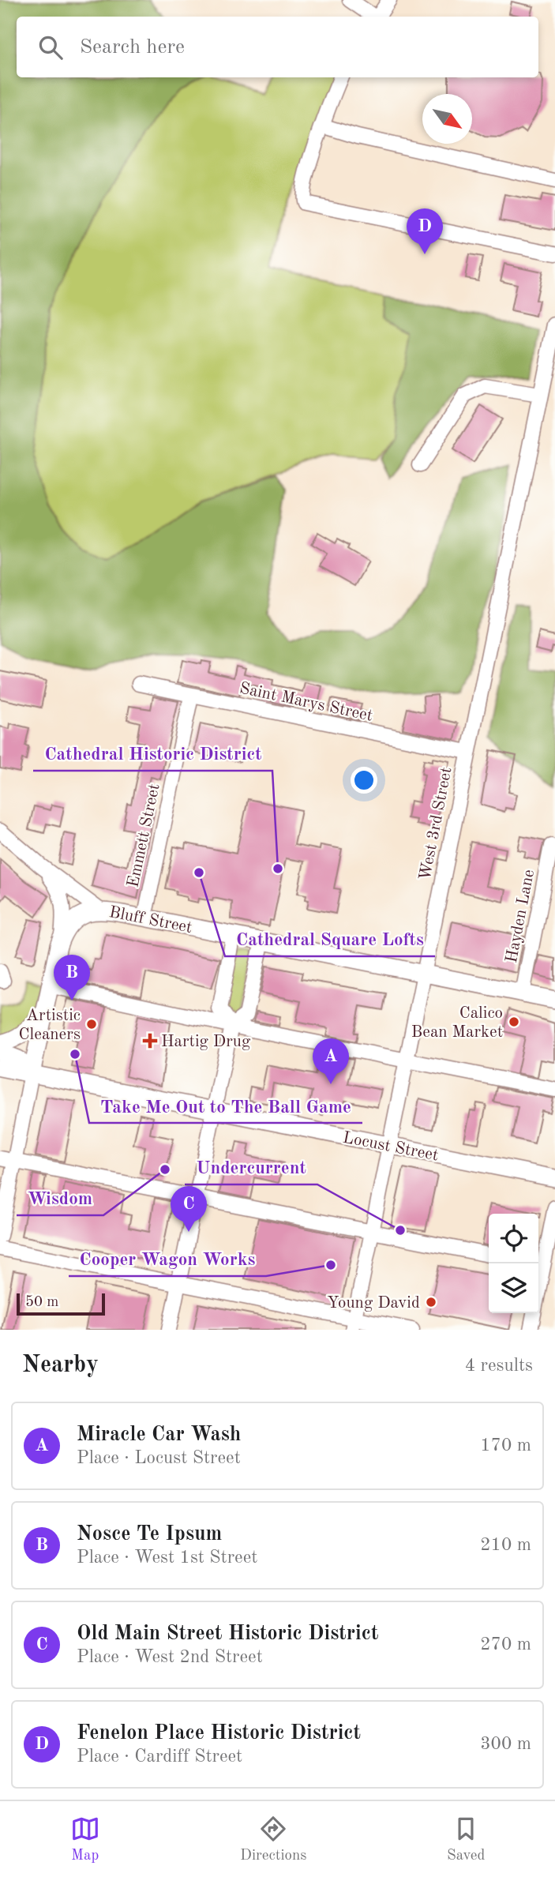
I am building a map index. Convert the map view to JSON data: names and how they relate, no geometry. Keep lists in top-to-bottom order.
{
  "streets": {
    "main road": ["Bluff Street", "Locust Street"],
    "street": [
      "Saint Marys Street",
      "West 3rd Street",
      "Emmett Street",
      "Hayden Lane"
    ]
  },
  "crossings": [
    ["Saint Marys Street", "West 3rd Street"],
    ["Saint Marys Street", "Emmett Street"],
    ["West 3rd Street", "Bluff Street"],
    ["West 3rd Street", "Locust Street"],
    ["Emmett Street", "Bluff Street"],
    ["Hayden Lane", "Bluff Street"]
  ],
  "places": {
    "other": [
      "Cathedral Historic District",
      "Cathedral Square Lofts",
      "Calico Bean Market",
      "Artistic Cleaners",
      "Take Me Out to The Ball Game",
      "Wisdom",
      "Undercurrent",
      "Cooper Wagon Works",
      "Young David"
    ],
    "health": ["Hartig Drug"]
  },
  "scale_bar": "50 m",
  "north": "bottom right",
  "page": {
    "search": "Search here",
    "pins": [
      "D",
      "B",
      "A",
      "C"
    ],
    "scale": "50 m",
    "heading": ["Nearby", "4 results"],
    "list": [
      {
        "mark": "A",
        "name": "Miracle Car Wash",
        "note": "Place · Locust Street",
        "value": "170 m"
      },
      {
        "mark": "B",
        "name": "Nosce Te Ipsum",
        "note": "Place · West 1st Street",
        "value": "210 m"
      },
      {
        "mark": "C",
        "name": "Old Main Street Historic District",
        "note": "Place · West 2nd Street",
        "value": "270 m"
      },
      {
        "mark": "D",
        "name": "Fenelon Place Historic District",
        "note": "Place · Cardiff Street",
        "value": "300 m"
      }
    ],
    "nav": ["Map", "Directions", "Saved"]
  }
}
